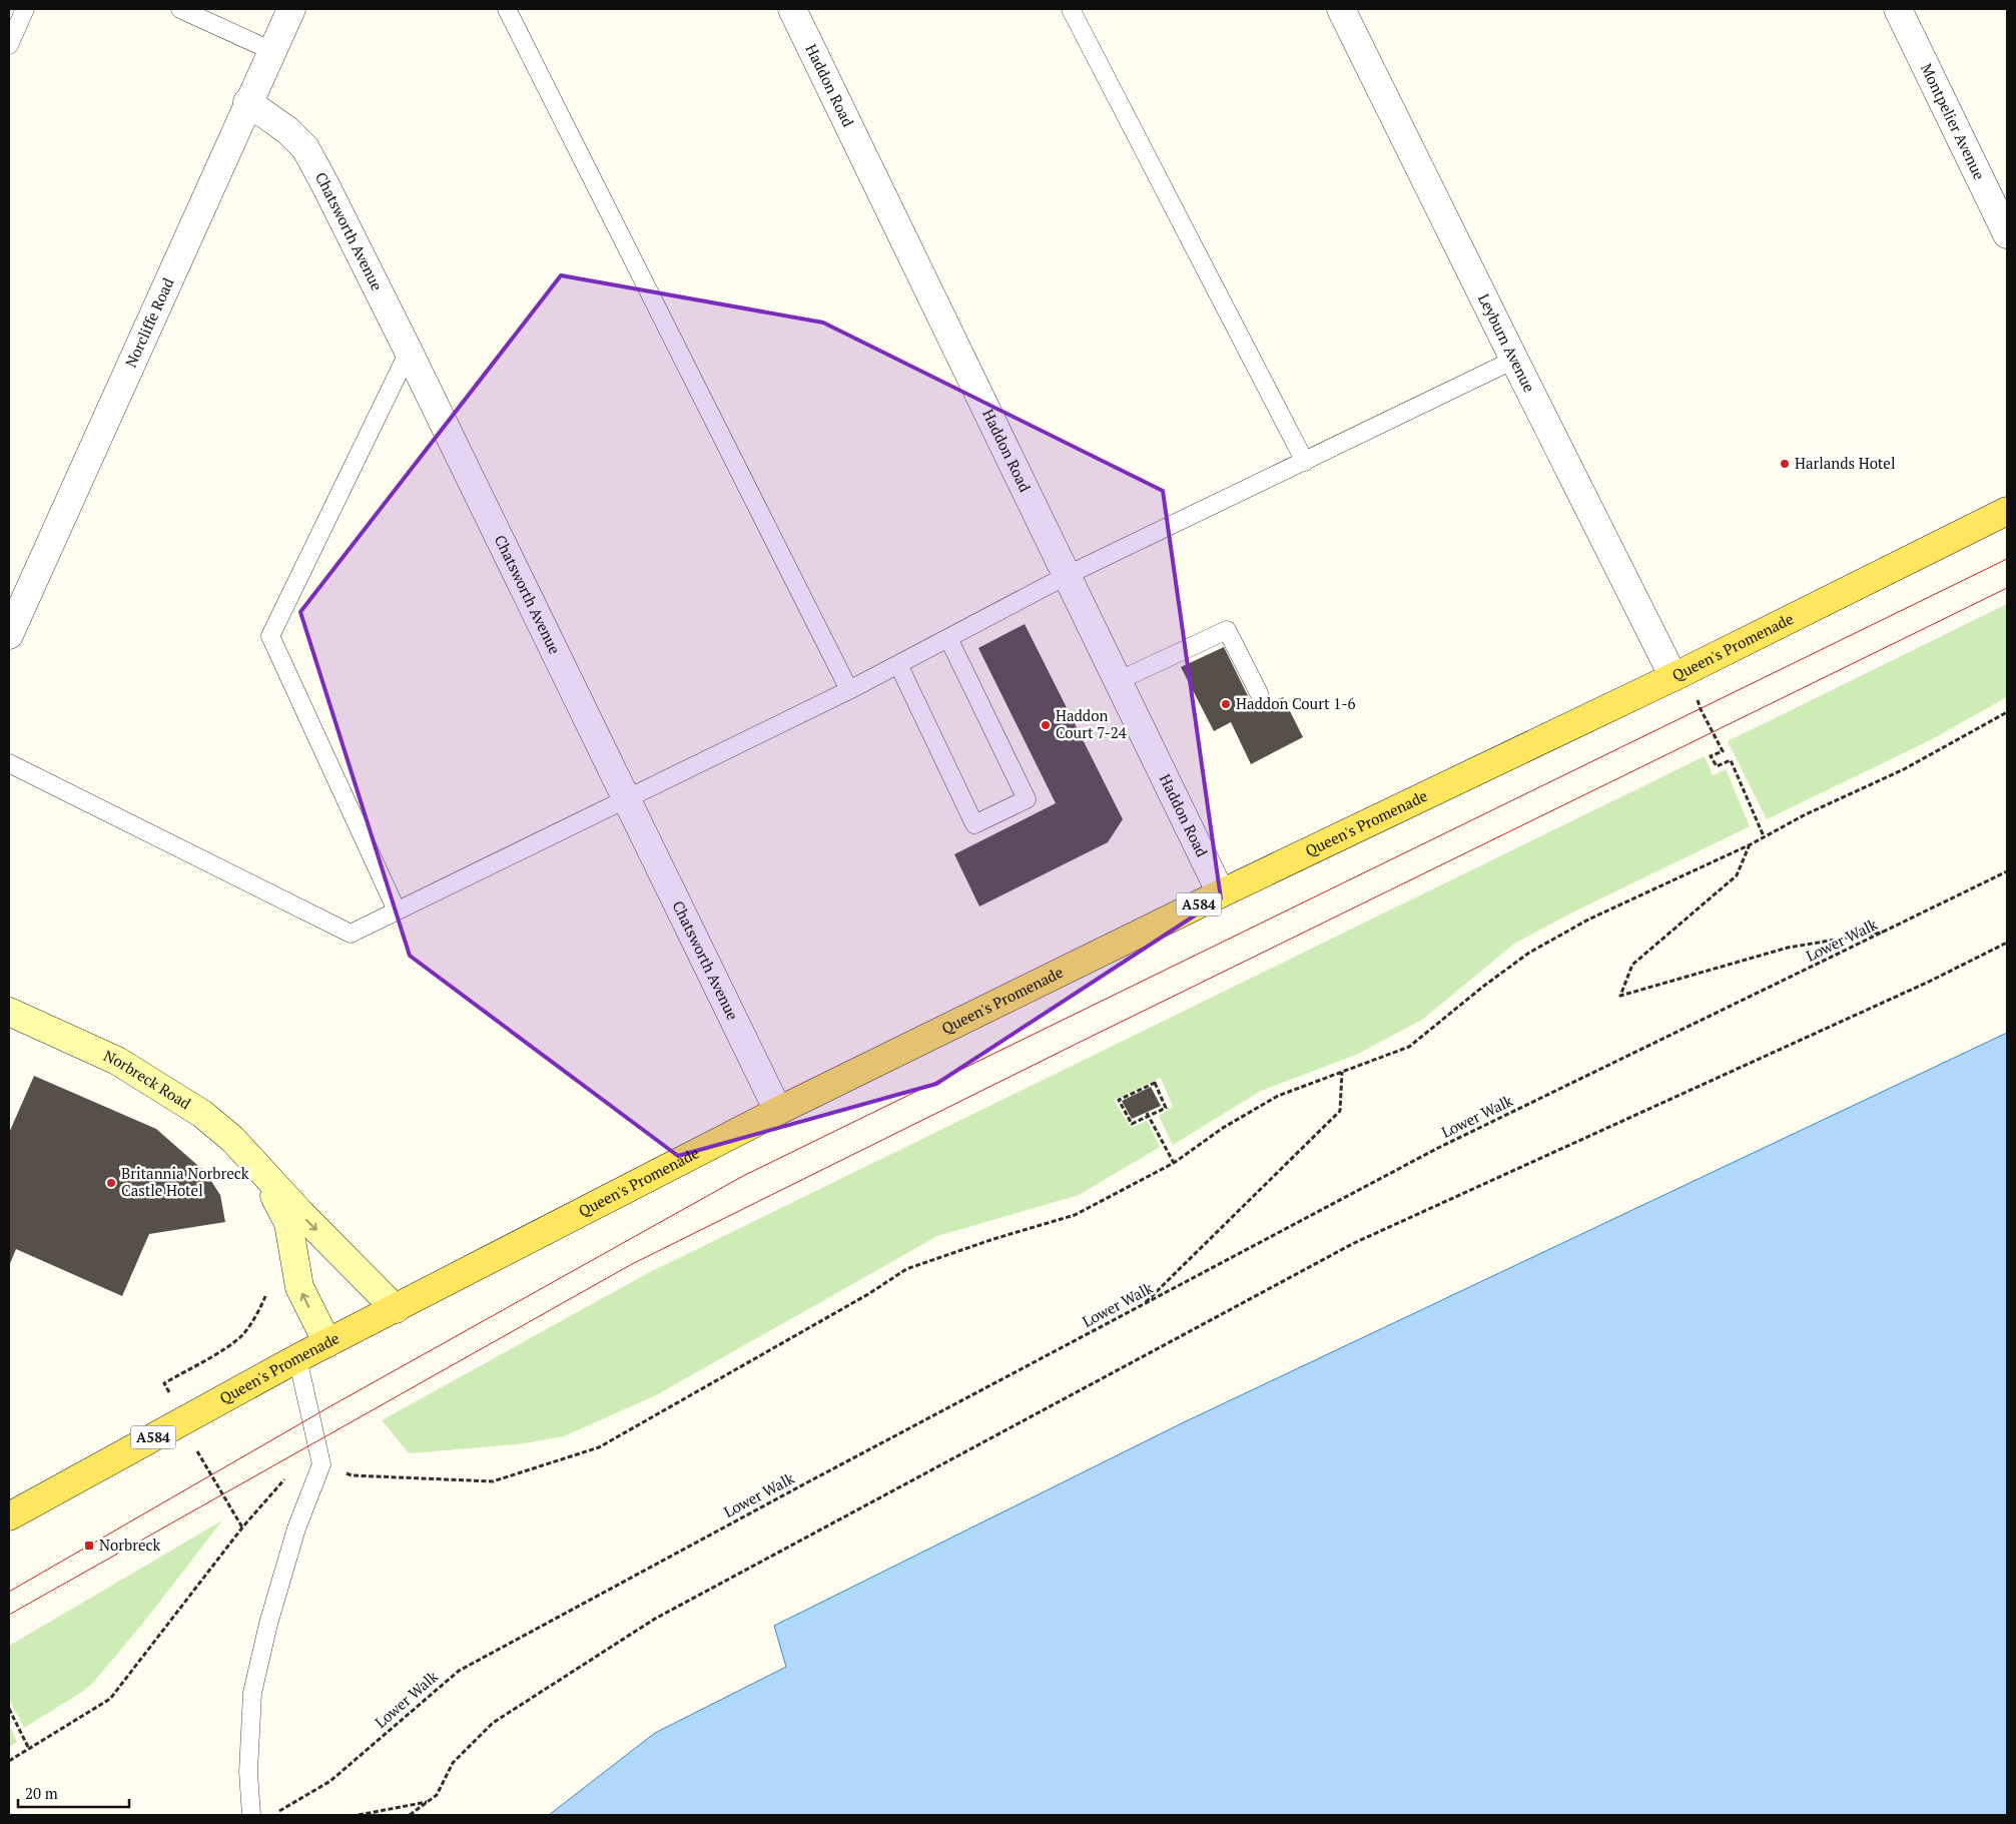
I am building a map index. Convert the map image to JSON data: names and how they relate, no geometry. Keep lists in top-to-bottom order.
{
  "streets": {
    "main road": ["Queen's Promenade", "A584"],
    "street": [
      "Haddon Road",
      "Montpelier Avenue",
      "Chatsworth Avenue",
      "Norcliffe Road",
      "Leyburn Avenue",
      "Norbreck Road"
    ],
    "path": ["Lower Walk"]
  },
  "crossings": [
    ["Haddon Road", "Queen's Promenade"],
    ["Chatsworth Avenue", "Norcliffe Road"],
    ["Chatsworth Avenue", "Queen's Promenade"],
    ["Leyburn Avenue", "Queen's Promenade"],
    ["Queen's Promenade", "Norbreck Road"]
  ],
  "places": {
    "other": [
      "Harlands Hotel",
      "Haddon Court 1-6",
      "Haddon Court 7-24",
      "Britannia Norbreck Castle Hotel"
    ],
    "transit": ["Norbreck"]
  },
  "scale_bar": "20 m"
}
